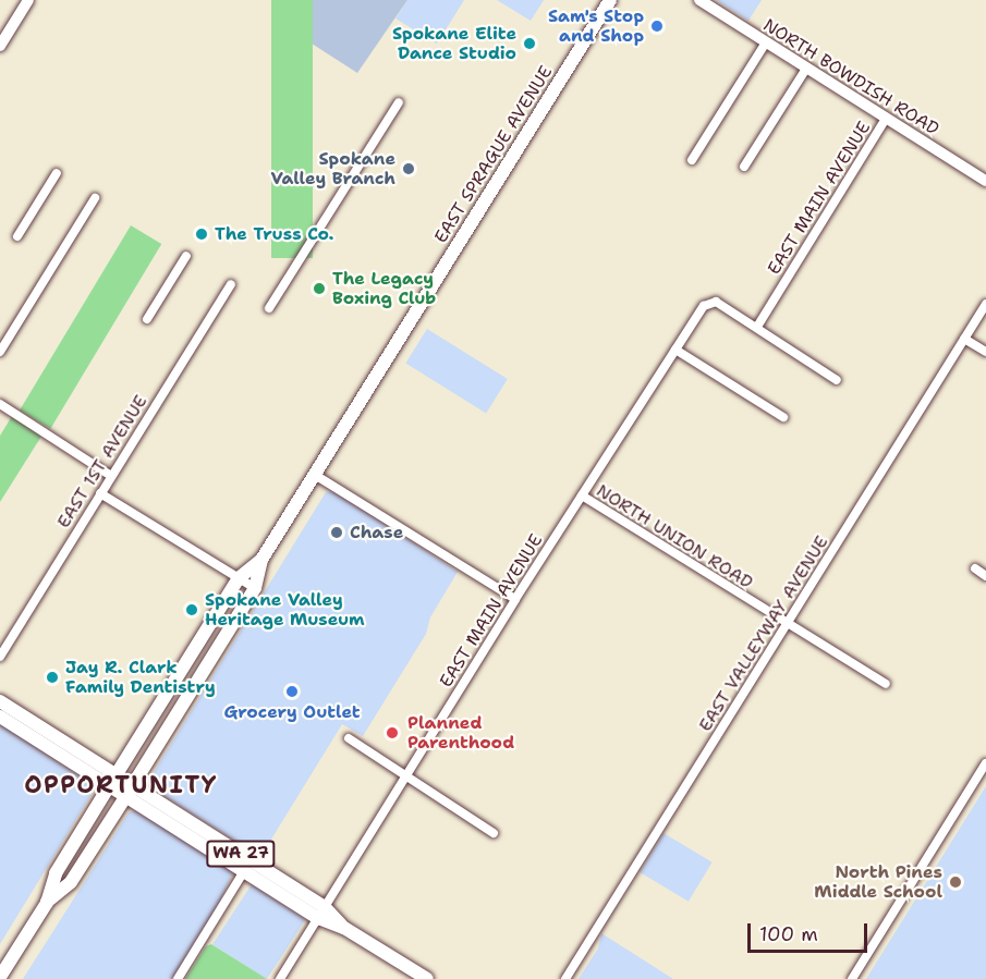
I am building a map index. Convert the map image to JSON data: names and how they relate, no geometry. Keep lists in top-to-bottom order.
{
  "streets": {
    "main road": ["EAST SPRAGUE AVENUE", "WA 27"],
    "street": [
      "NORTH BOWDISH ROAD",
      "EAST MAIN AVENUE",
      "EAST 1ST AVENUE",
      "NORTH UNION ROAD",
      "EAST VALLEYWAY AVENUE"
    ]
  },
  "crossings": [
    ["NORTH BOWDISH ROAD", "EAST MAIN AVENUE"],
    ["EAST SPRAGUE AVENUE", "WA 27"],
    ["EAST MAIN AVENUE", "NORTH UNION ROAD"],
    ["EAST MAIN AVENUE", "WA 27"],
    ["NORTH UNION ROAD", "EAST VALLEYWAY AVENUE"]
  ],
  "districts": ["OPPORTUNITY"],
  "places": [
    "Sam's Stop and Shop",
    "Spokane Elite Dance Studio",
    "Spokane Valley Branch",
    "The Truss Co.",
    "The Legacy Boxing Club",
    "Chase",
    "Spokane Valley Heritage Museum",
    "Jay R. Clark Family Dentistry",
    "Grocery Outlet",
    "Planned Parenthood",
    "North Pines Middle School"
  ],
  "scale_bar": "100 m"
}
